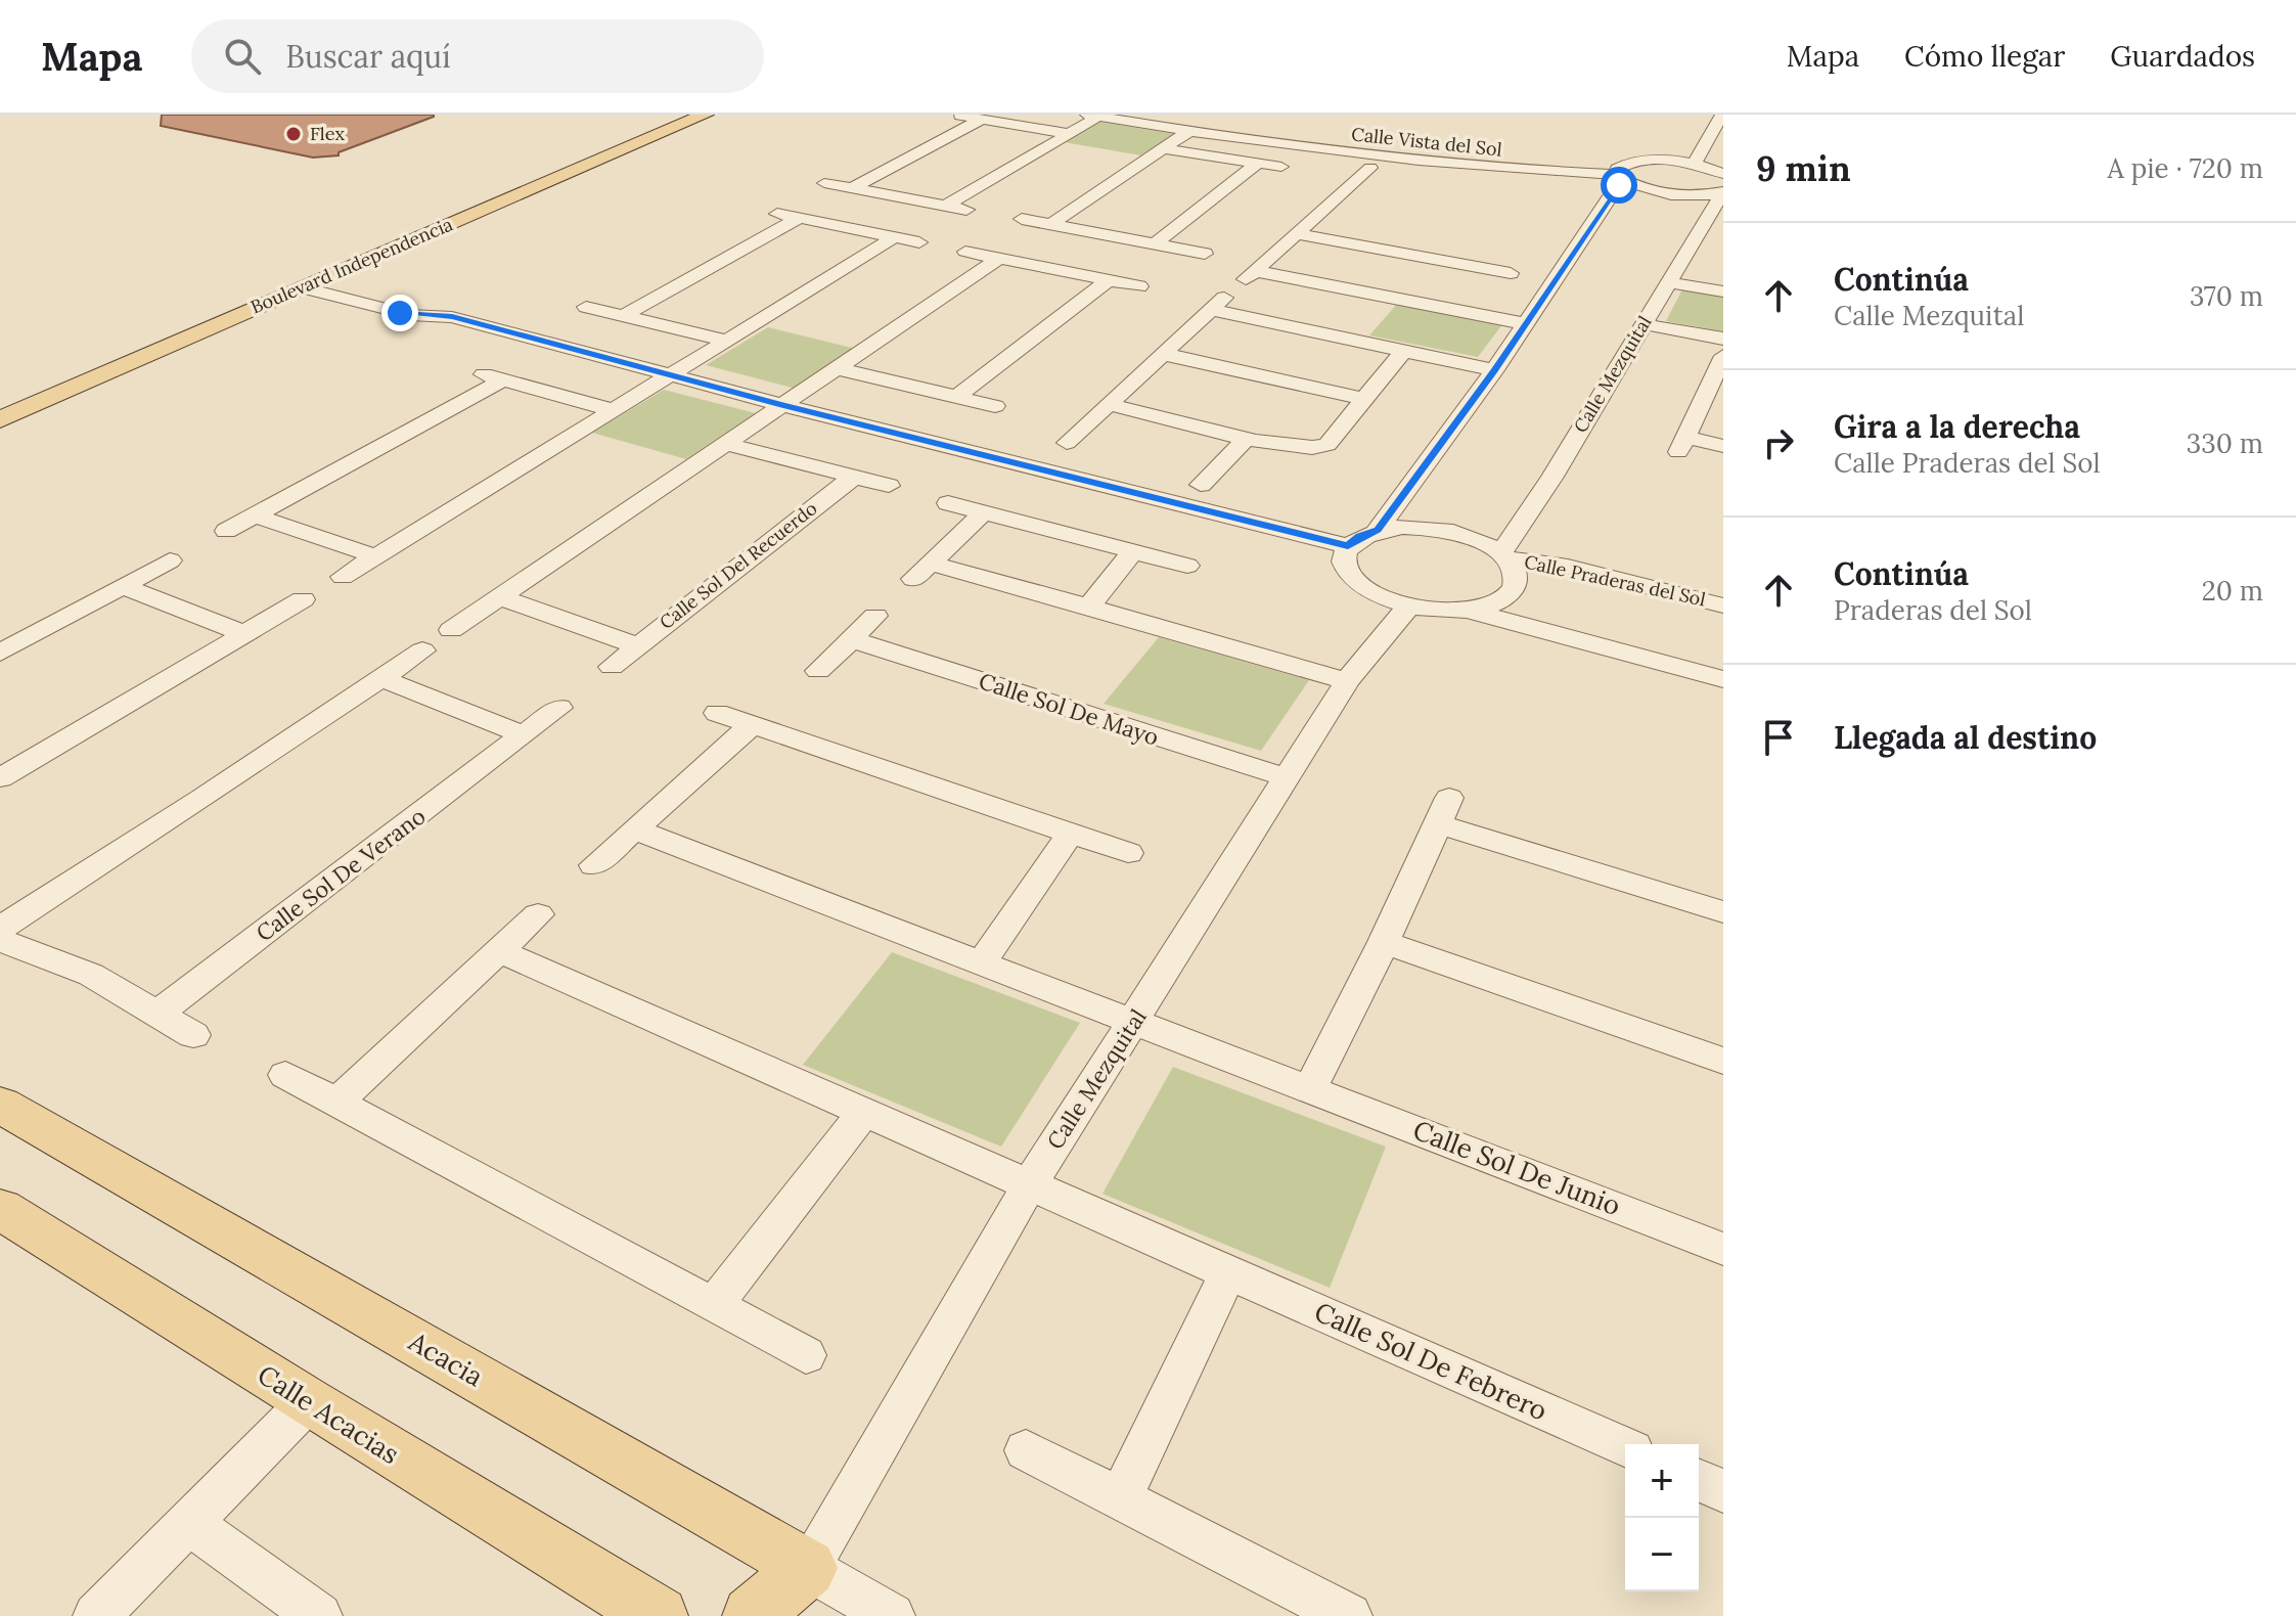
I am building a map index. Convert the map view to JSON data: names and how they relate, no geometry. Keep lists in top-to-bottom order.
{
  "streets": {
    "main road": [
      "Boulevard Independencia",
      "Calle Mezquital",
      "Acacia",
      "Calle Acacias"
    ],
    "street": [
      "Calle Vista del Sol",
      "Calle Sol Del Recuerdo",
      "Calle Praderas del Sol",
      "Calle Sol De Mayo",
      "Calle Sol De Verano",
      "Calle Sol De Junio",
      "Calle Sol De Febrero"
    ]
  },
  "crossings": [
    ["Calle Mezquital", "Calle Praderas del Sol"],
    ["Calle Mezquital", "Calle Sol De Mayo"],
    ["Calle Mezquital", "Calle Sol De Junio"],
    ["Calle Mezquital", "Acacia"],
    ["Calle Mezquital", "Calle Sol De Febrero"]
  ],
  "places": ["Flex"],
  "page": {
    "header": "Mapa",
    "search": "Buscar aquí",
    "nav": ["Mapa", "Cómo llegar", "Guardados"],
    "heading": ["9 min", "A pie · 720 m"],
    "list": [
      ["Continúa", "Calle Mezquital", "370 m"],
      ["Gira a la derecha", "Calle Praderas del Sol", "330 m"],
      ["Continúa", "Praderas del Sol", "20 m"],
      "Llegada al destino"
    ],
    "map_buttons": ["+", "−"]
  }
}
